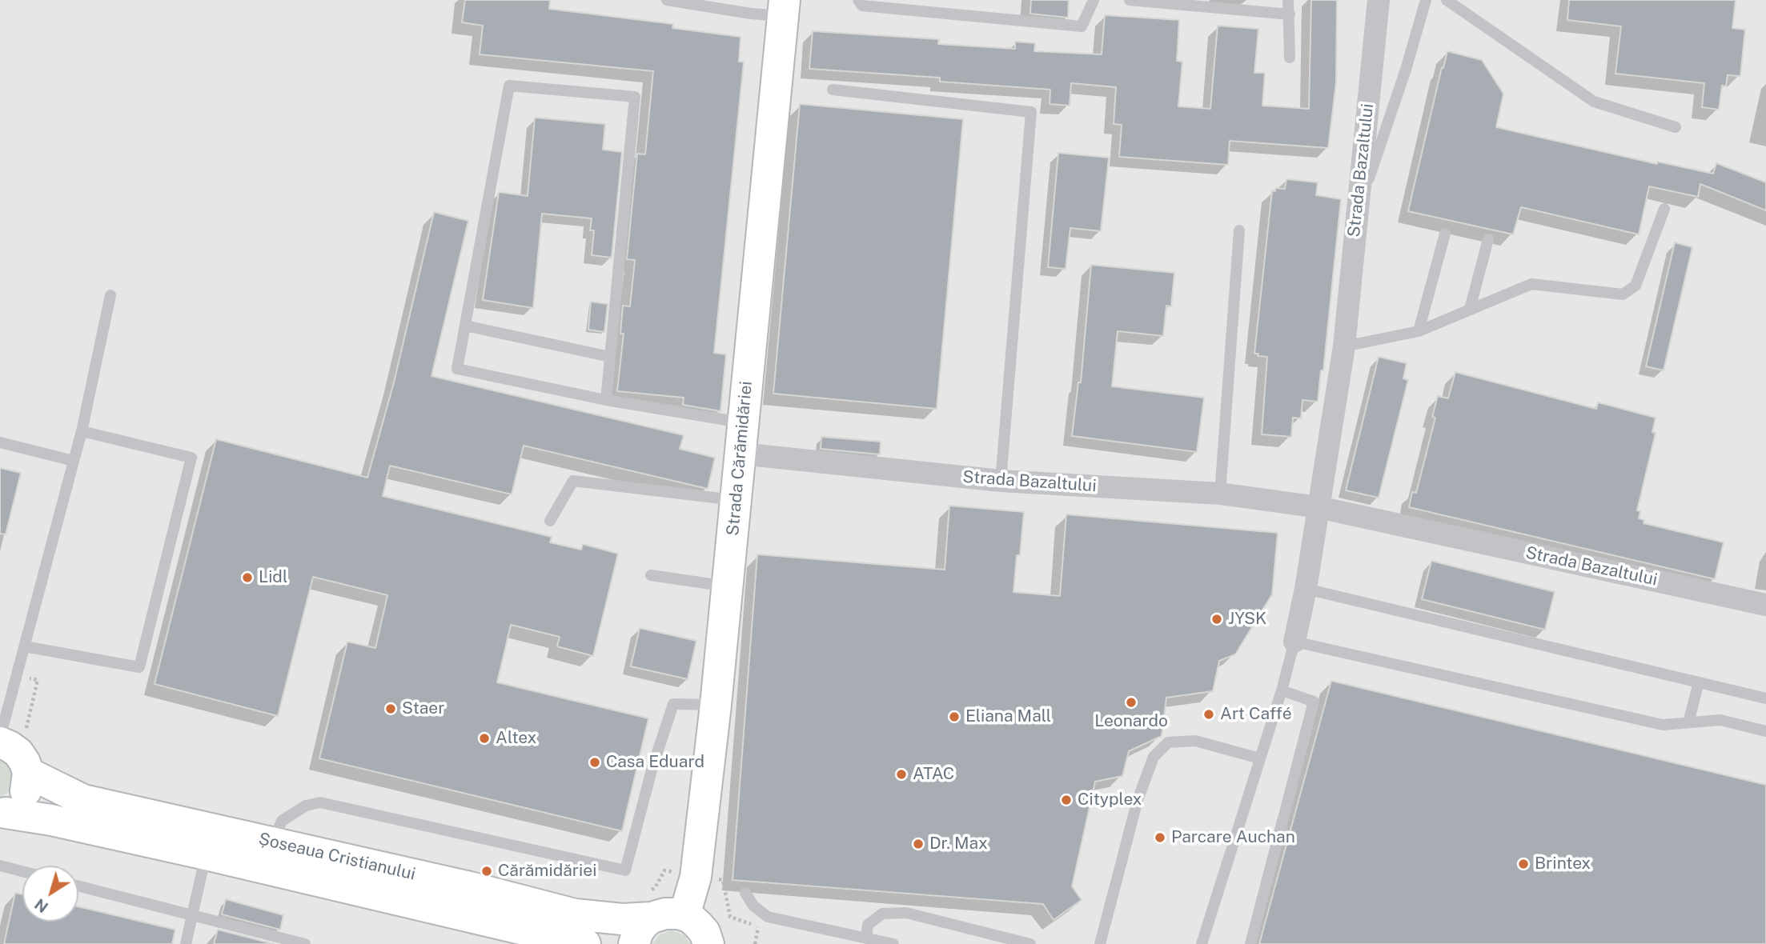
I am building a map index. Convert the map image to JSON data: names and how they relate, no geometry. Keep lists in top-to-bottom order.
{
  "streets": {
    "street": ["Strada Bazaltului", "Strada Cărămidăriei", "Șoseaua Cristianului"]
  },
  "crossings": [
    ["Strada Bazaltului", "Strada Cărămidăriei"],
    ["Strada Cărămidăriei", "Șoseaua Cristianului"]
  ],
  "places": [
    "Lidl",
    "JYSK",
    "Leonardo",
    "Staer",
    "Art Caffé",
    "Eliana Mall",
    "Altex",
    "Casa Eduard",
    "ATAC",
    "Cityplex",
    "Parcare Auchan",
    "Dr. Max",
    "Brintex",
    "Cărămidăriei"
  ],
  "north": "bottom left"
}
